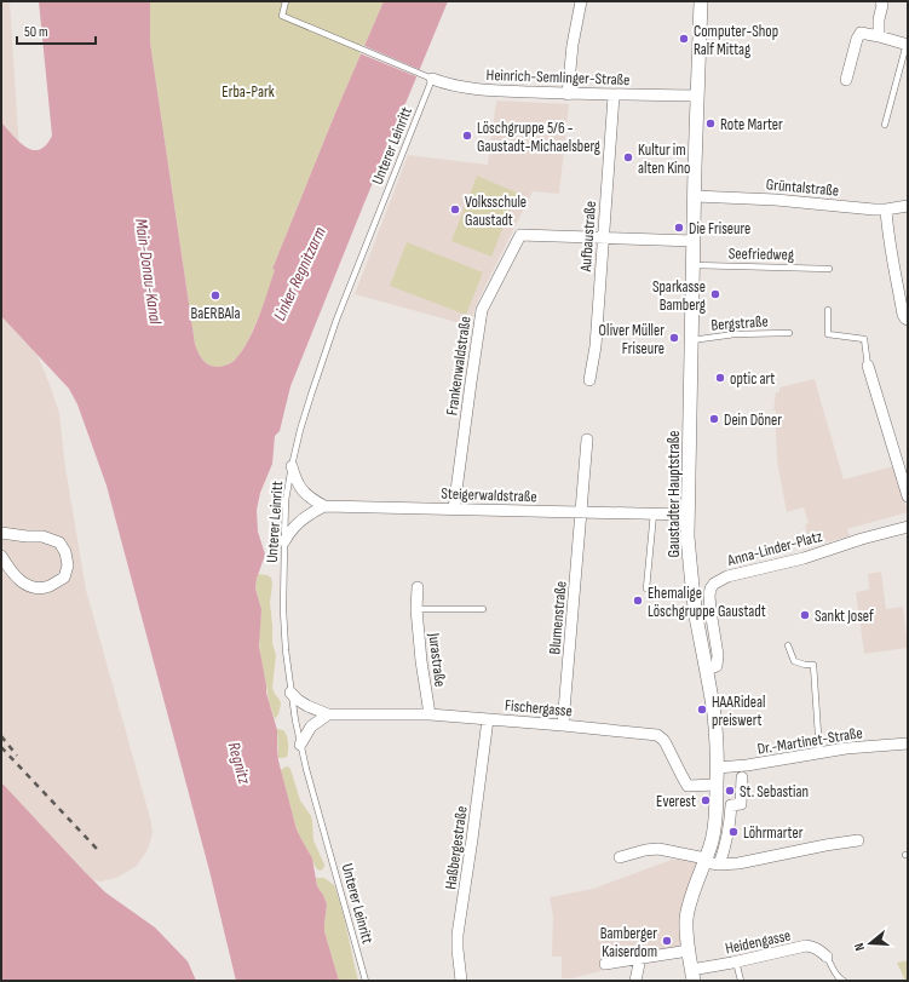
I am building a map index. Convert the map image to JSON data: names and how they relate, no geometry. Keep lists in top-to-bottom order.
{
  "streets": {
    "street": [
      "Heinrich-Semlinger-Straße",
      "Grüntalstraße",
      "Aufbaustraße",
      "Frankenwaldstraße",
      "Steigerwaldstraße",
      "Gaustadter Hauptstraße",
      "Anna-Linder-Platz",
      "Blumenstraße",
      "Jurastraße",
      "Fischergasse",
      "Dr.-Martinet-Straße",
      "Haßbergestraße",
      "Heidengasse"
    ],
    "lane": ["Unterer Leinritt", "Seefriedweg", "Bergstraße"]
  },
  "crossings": [
    ["Heinrich-Semlinger-Straße", "Unterer Leinritt"],
    ["Heinrich-Semlinger-Straße", "Aufbaustraße"],
    ["Heinrich-Semlinger-Straße", "Gaustadter Hauptstraße"],
    ["Unterer Leinritt", "Fischergasse"],
    ["Grüntalstraße", "Gaustadter Hauptstraße"],
    ["Aufbaustraße", "Frankenwaldstraße"],
    ["Seefriedweg", "Gaustadter Hauptstraße"],
    ["Bergstraße", "Gaustadter Hauptstraße"],
    ["Frankenwaldstraße", "Steigerwaldstraße"],
    ["Steigerwaldstraße", "Gaustadter Hauptstraße"],
    ["Steigerwaldstraße", "Blumenstraße"],
    ["Gaustadter Hauptstraße", "Anna-Linder-Platz"],
    ["Gaustadter Hauptstraße", "Fischergasse"],
    ["Gaustadter Hauptstraße", "Dr.-Martinet-Straße"],
    ["Gaustadter Hauptstraße", "Heidengasse"],
    ["Blumenstraße", "Fischergasse"],
    ["Jurastraße", "Fischergasse"],
    ["Fischergasse", "Haßbergestraße"]
  ],
  "water": ["Main-Donau-Kanal", "Linker Regnitzarm", "Regnitz"],
  "parks": ["Erba-Park"],
  "places": [
    "Computer-Shop Ralf Mittag",
    "Rote Marter",
    "Löschgruppe 5/6 - Gaustadt-Michaelsberg",
    "Kultur im alten Kino",
    "Volksschule Gaustadt",
    "Die Friseure",
    "Sparkasse Bamberg",
    "BaERBAla",
    "Oliver Müller Friseure",
    "optic art",
    "Dein Döner",
    "Ehemalige Löschgruppe Gaustadt",
    "Sankt Josef",
    "HAARideal preiswert",
    "St. Sebastian",
    "Everest",
    "Löhrmarter",
    "Bamberger Kaiserdom"
  ],
  "scale_bar": "50 m",
  "north": "left"
}
